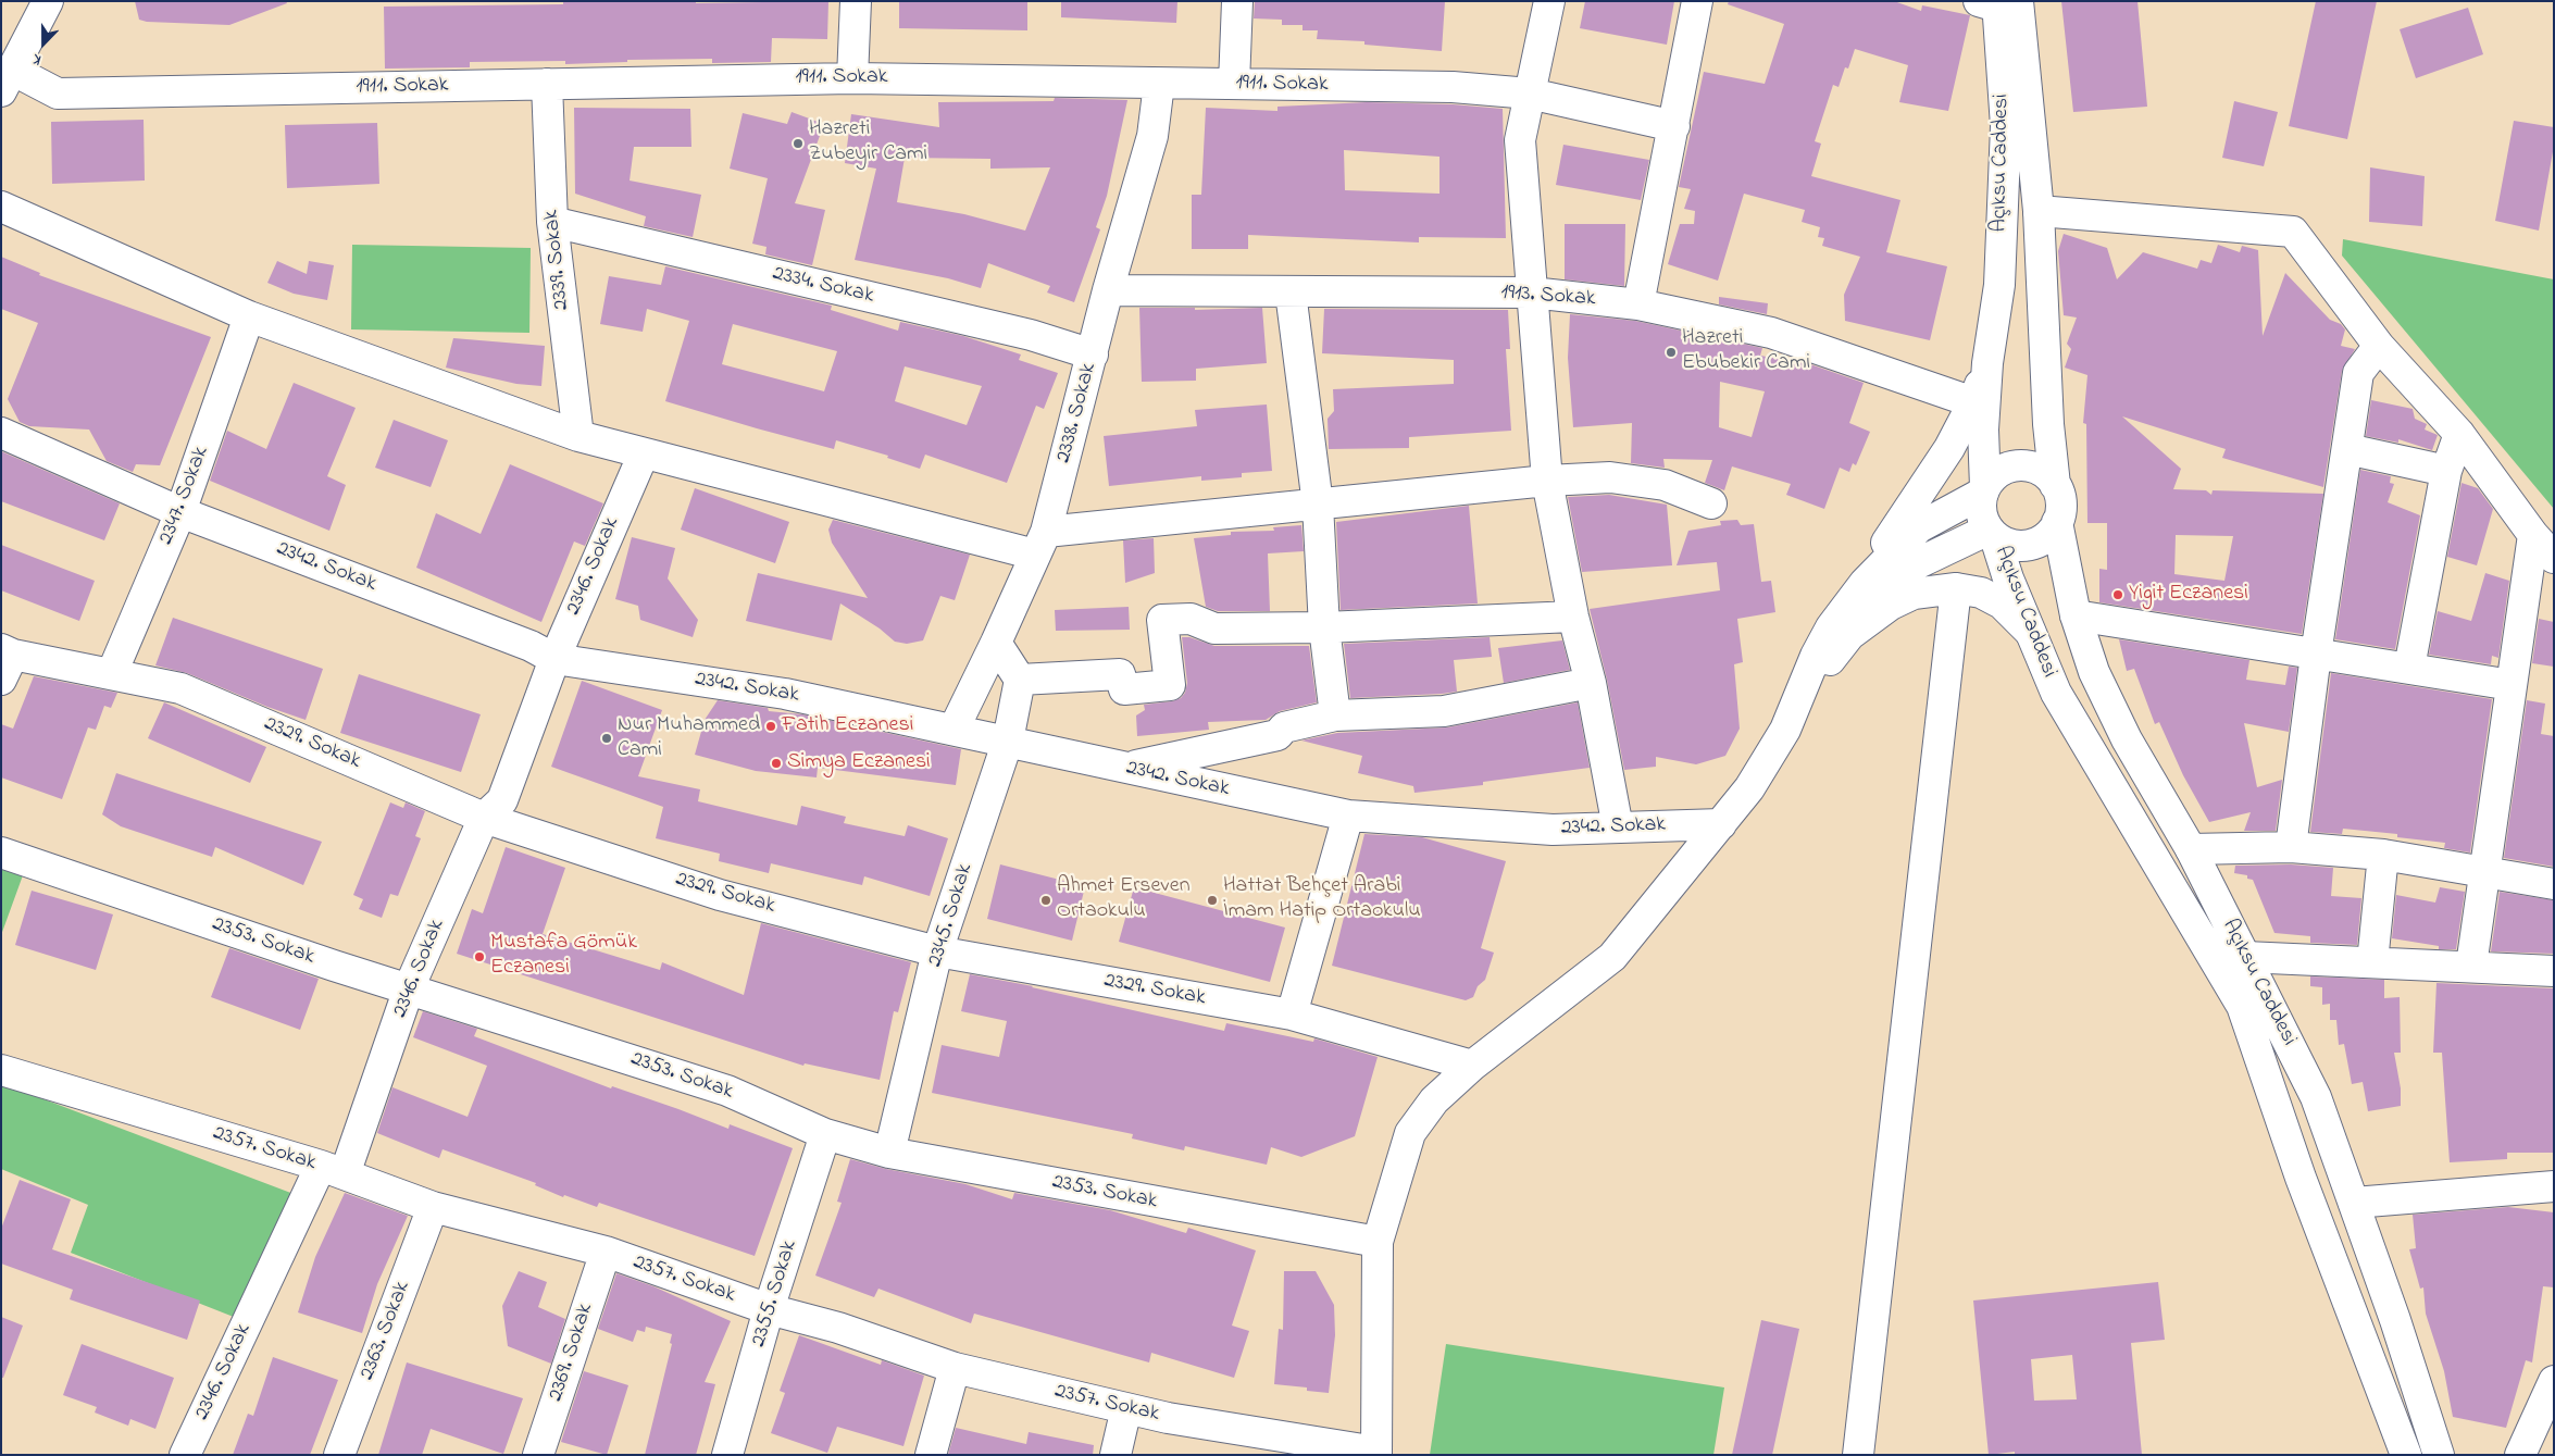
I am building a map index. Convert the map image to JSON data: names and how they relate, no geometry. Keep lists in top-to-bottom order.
{
  "streets": {
    "street": [
      "1911. Sokak",
      "Açıksu Caddesi",
      "2339. Sokak",
      "2334. Sokak",
      "1913. Sokak",
      "2338. Sokak",
      "2347. Sokak",
      "2346. Sokak",
      "2342. Sokak",
      "2329. Sokak",
      "2345. Sokak",
      "2353. Sokak",
      "2357. Sokak",
      "2355. Sokak",
      "2363. Sokak",
      "2369. Sokak"
    ]
  },
  "crossings": [
    ["1911. Sokak", "2339. Sokak"],
    ["1911. Sokak", "2338. Sokak"],
    ["2339. Sokak", "2334. Sokak"],
    ["2334. Sokak", "2338. Sokak"],
    ["1913. Sokak", "2338. Sokak"],
    ["2338. Sokak", "2342. Sokak"],
    ["2347. Sokak", "2342. Sokak"],
    ["2347. Sokak", "2329. Sokak"],
    ["2346. Sokak", "2342. Sokak"],
    ["2346. Sokak", "2329. Sokak"],
    ["2346. Sokak", "2353. Sokak"],
    ["2346. Sokak", "2357. Sokak"],
    ["2342. Sokak", "2345. Sokak"],
    ["2329. Sokak", "2345. Sokak"],
    ["2345. Sokak", "2353. Sokak"],
    ["2353. Sokak", "2355. Sokak"],
    ["2357. Sokak", "2355. Sokak"],
    ["2357. Sokak", "2363. Sokak"],
    ["2357. Sokak", "2369. Sokak"]
  ],
  "places": [
    "Hazreti Zubeyir Cami",
    "Hazreti Ebubekir Cami",
    "Yigit Eczanesi",
    "Fatih Eczanesi",
    "Nur Muhammed Cami",
    "Simya Eczanesi",
    "Ahmet Erseven Ortaokulu",
    "Hattat Behçet Arabi İmam Hatip Ortaokulu",
    "Mustafa Gömük Eczanesi"
  ],
  "north": "bottom"
}
